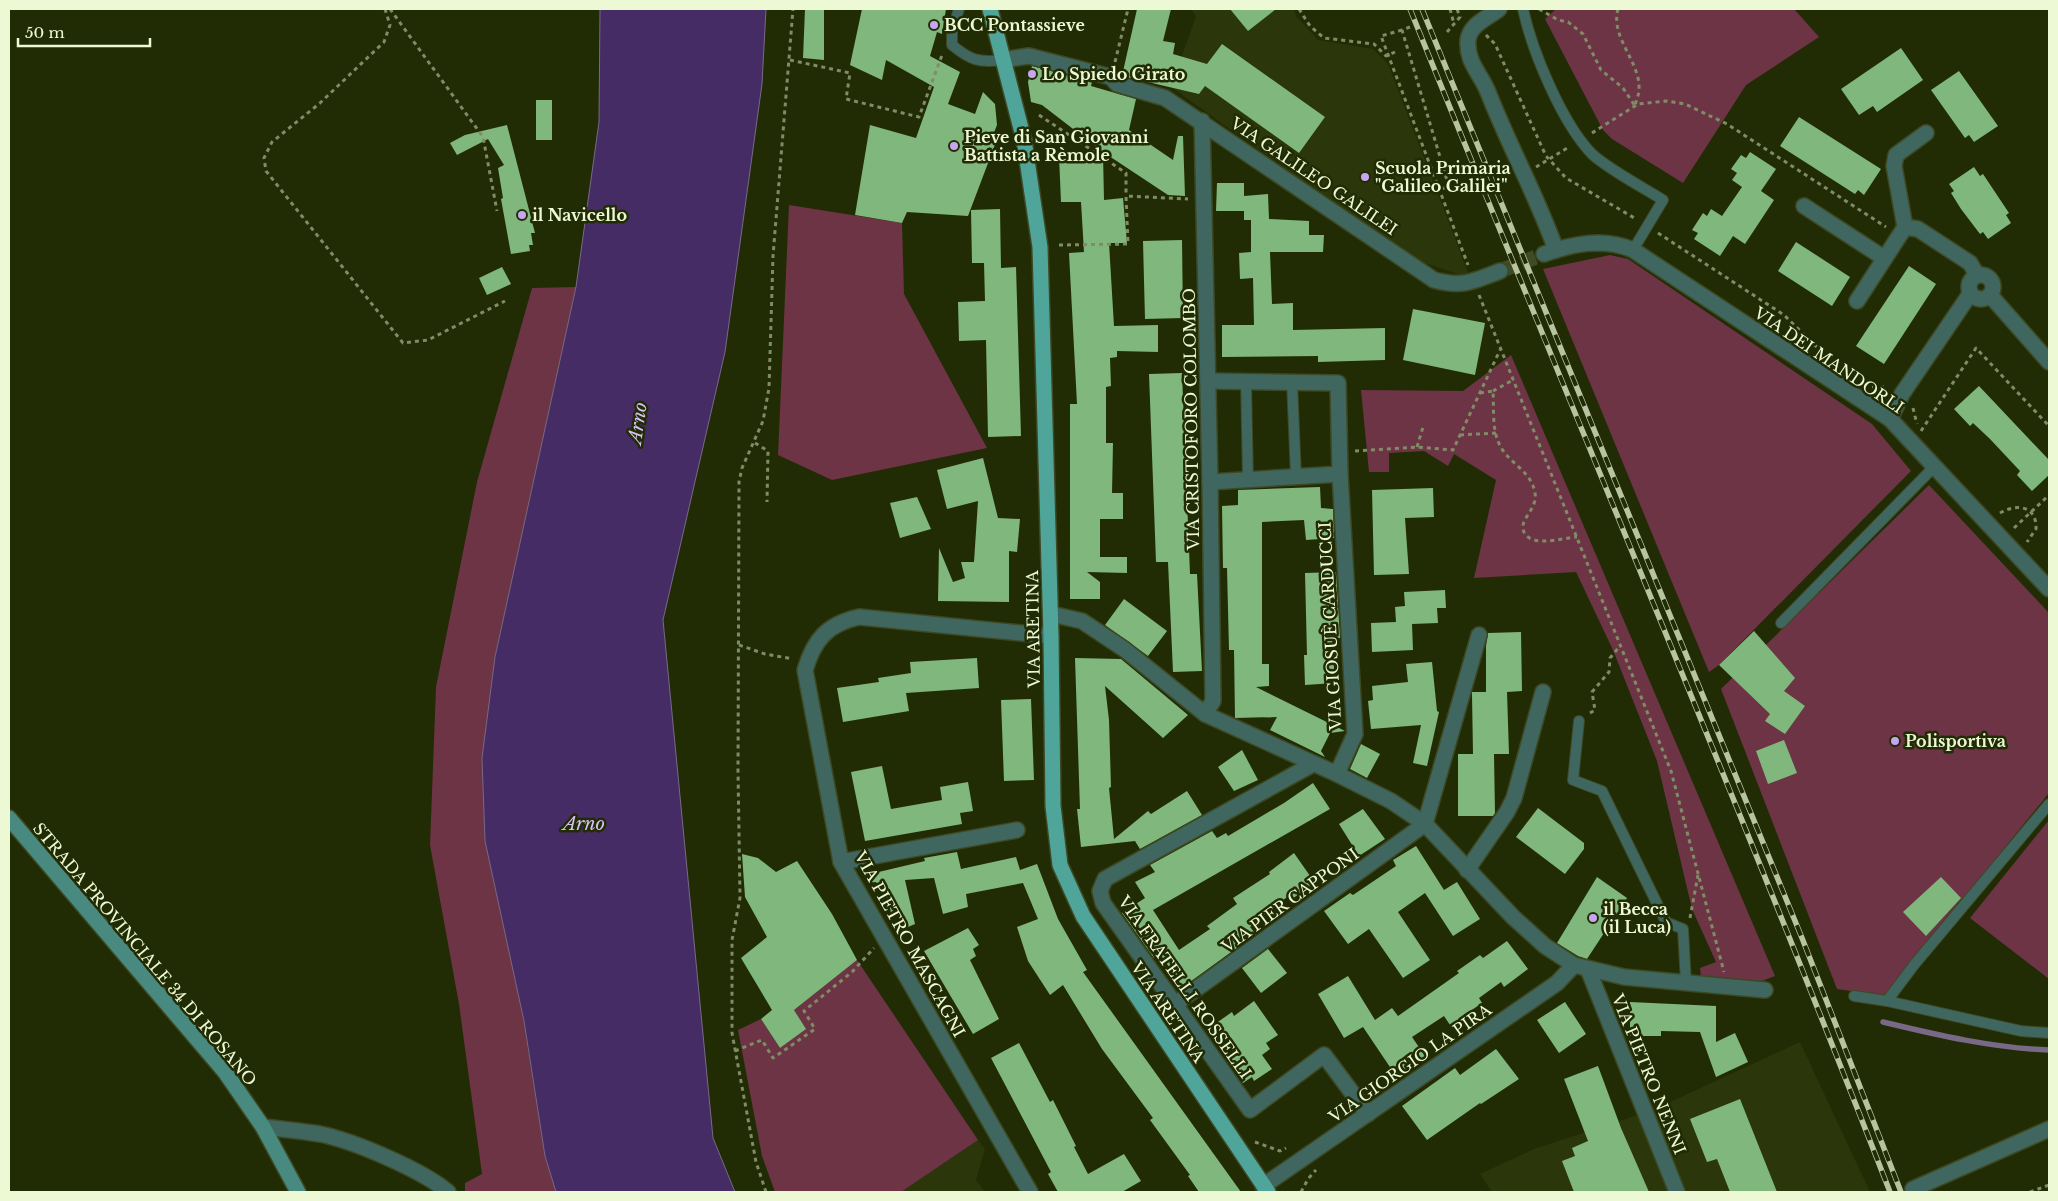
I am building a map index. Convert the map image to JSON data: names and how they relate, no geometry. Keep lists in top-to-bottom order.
{
  "streets": {
    "main road": ["VIA ARETINA", "STRADA PROVINCIALE 34 DI ROSANO"],
    "street": [
      "VIA GALILEO GALILEI",
      "VIA DEI MANDORLI",
      "VIA CRISTOFORO COLOMBO",
      "VIA GIOSUÈ CARDUCCI",
      "VIA PIER CAPPONI",
      "VIA PIETRO MASCAGNI",
      "VIA FRATELLI ROSSELLI",
      "VIA GIORGIO LA PIRA",
      "VIA PIETRO NENNI"
    ]
  },
  "crossings": [
    ["VIA GALILEO GALILEI", "VIA CRISTOFORO COLOMBO"],
    ["VIA GALILEO GALILEI", "VIA ARETINA"],
    ["VIA ARETINA", "VIA GIORGIO LA PIRA"],
    ["VIA PIER CAPPONI", "VIA FRATELLI ROSSELLI"],
    ["VIA FRATELLI ROSSELLI", "VIA GIORGIO LA PIRA"],
    ["VIA GIORGIO LA PIRA", "VIA PIETRO NENNI"]
  ],
  "water": ["Arno"],
  "places": [
    "BCC Pontassieve",
    "Lo Spiedo Girato",
    "Pieve di San Giovanni Battista a Rèmole",
    "Scuola Primaria \"Galileo Galilei\"",
    "il Navicello",
    "Polisportiva",
    "il Becca (il Luca)"
  ],
  "scale_bar": "50 m"
}
